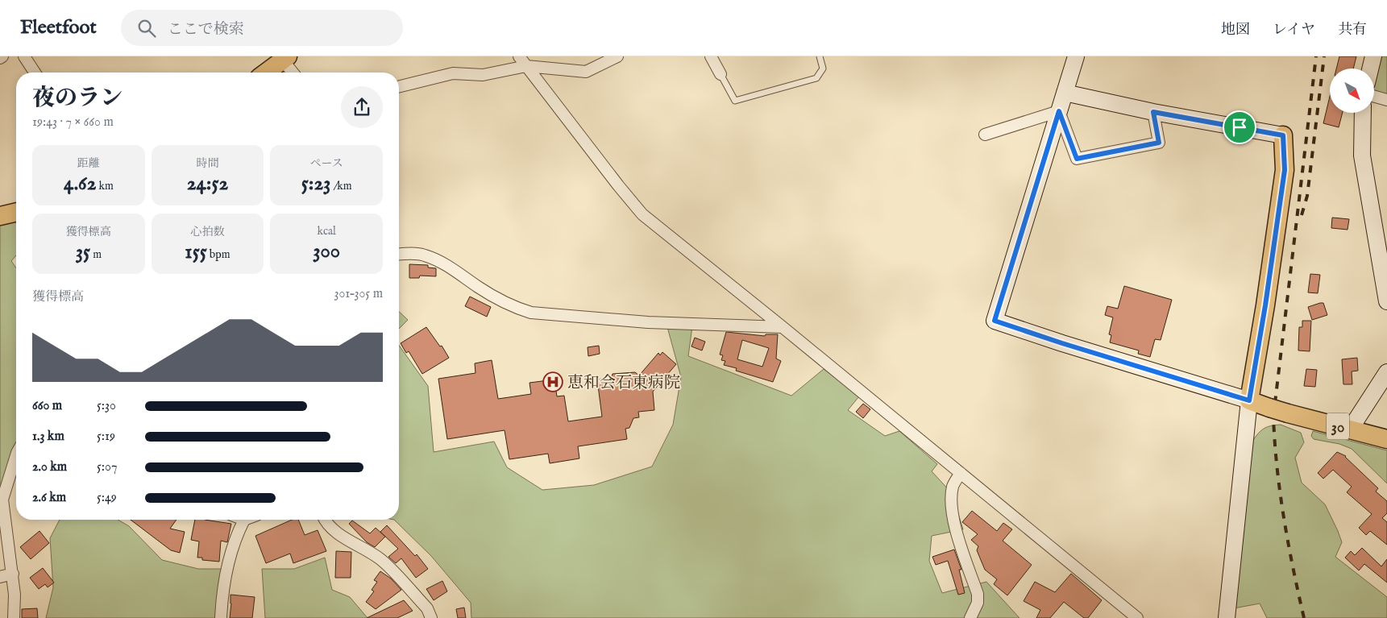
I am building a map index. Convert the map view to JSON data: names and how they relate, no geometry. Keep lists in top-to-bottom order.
{
  "streets": {
    "main road": ["30"]
  },
  "places": {
    "hospital": ["恵和会石東病院"]
  },
  "north": "bottom right",
  "page": {
    "header": "Fleetfoot",
    "search": "ここで検索",
    "nav": ["地図", "レイヤ", "共有"],
    "heading": ["夜のラン", "19:43 · 7 × 660 m"],
    "stats": [
      ["距離", "4.62 km"],
      ["時間", "24:52"],
      ["ペース", "5:23 /km"],
      ["獲得標高", "35 m"],
      ["心拍数", "155 bpm"],
      ["kcal", "300"]
    ],
    "chart": ["獲得標高", "301–305 m"],
    "list": [
      {
        "name": "660 m",
        "note": "5:30"
      },
      {
        "name": "1.3 km",
        "note": "5:19"
      },
      {
        "name": "2.0 km",
        "note": "5:07"
      },
      {
        "name": "2.6 km",
        "note": "5:49"
      }
    ]
  }
}
